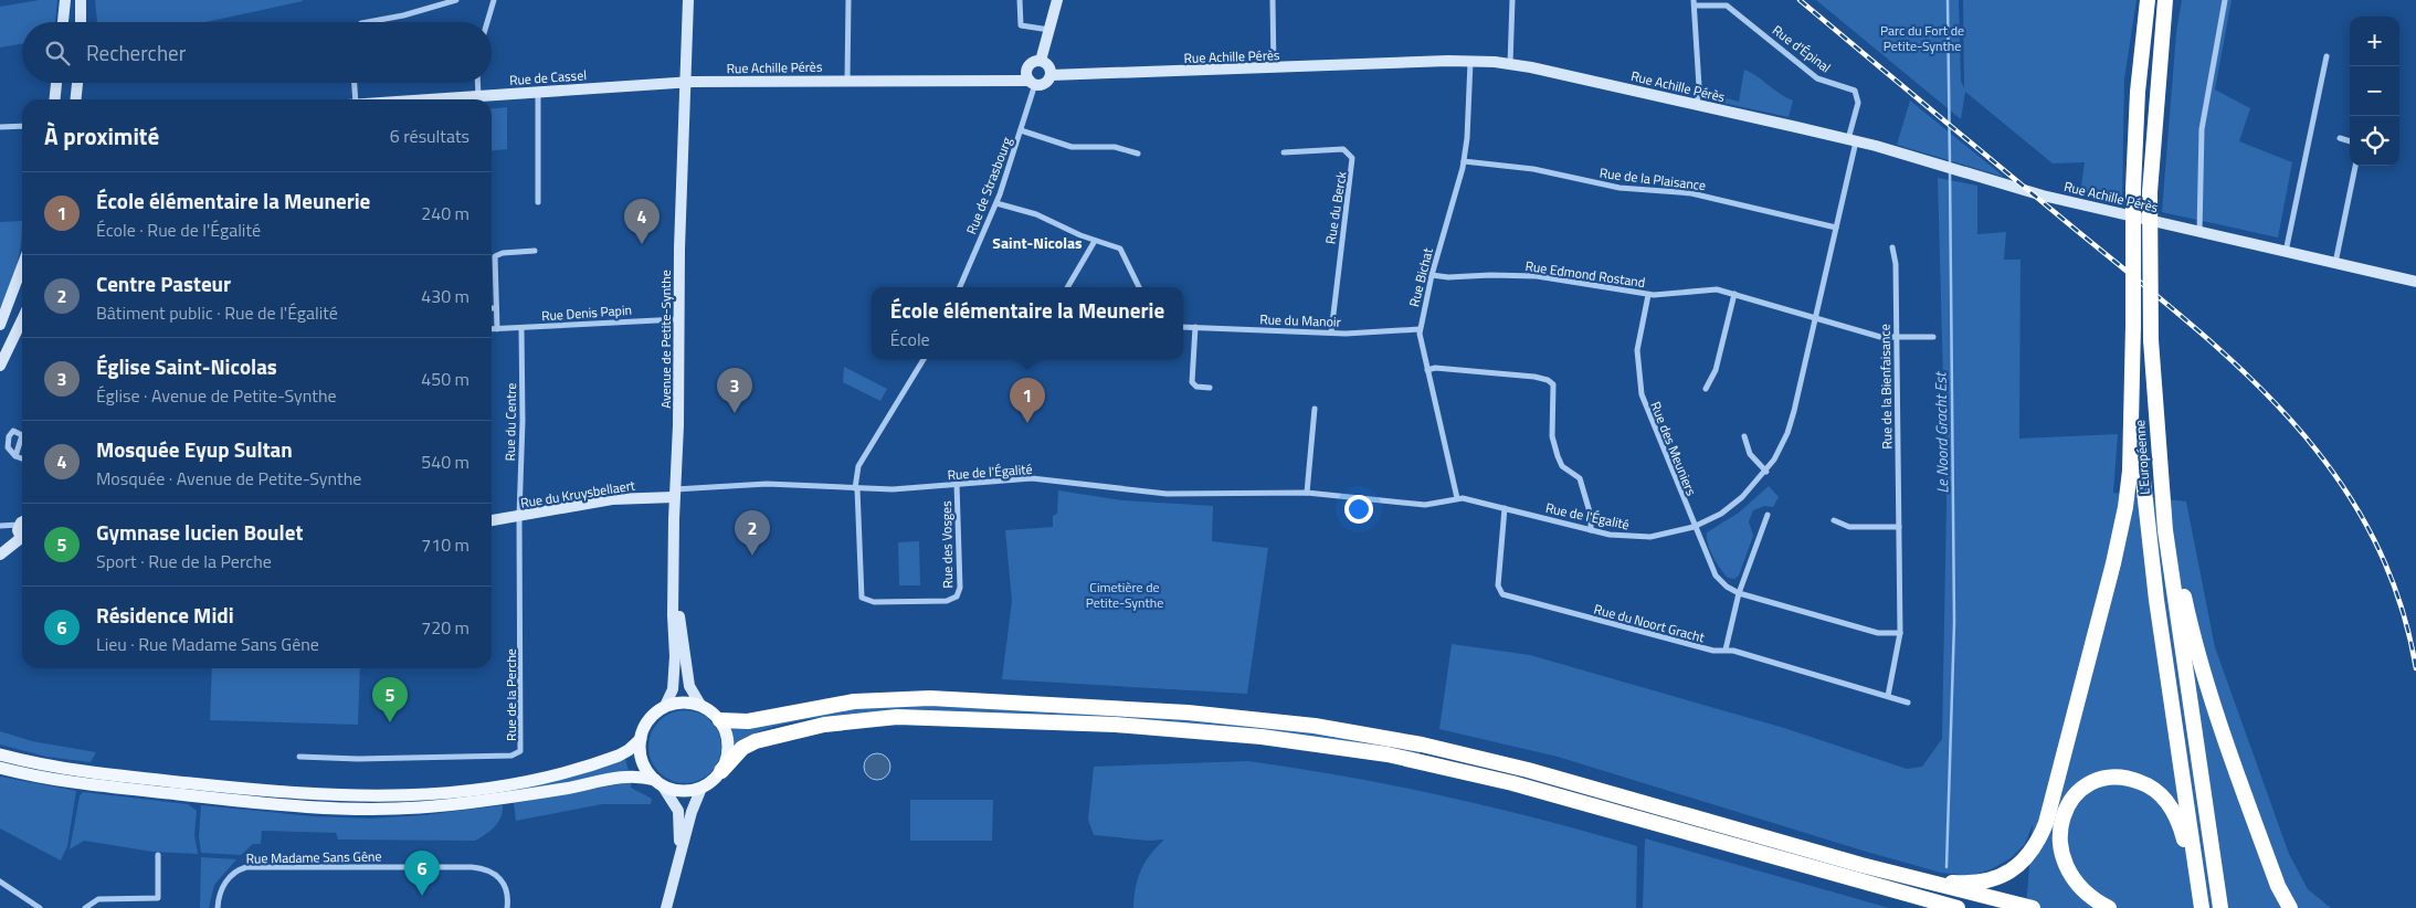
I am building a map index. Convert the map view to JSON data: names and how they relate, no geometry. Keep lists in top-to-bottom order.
{
  "streets": {
    "highway": ["L'Européenne"],
    "street": [
      "Rue d'Épinal",
      "Rue Achille Pérès",
      "Rue de Cassel",
      "Rue de la Plaisance",
      "Rue de Strasbourg",
      "Rue du Berck",
      "Rue Edmond Rostand",
      "Rue Bichat",
      "Rue Denis Papin",
      "Rue du Manoir",
      "Avenue de Petite-Synthe",
      "Rue de la Bienfaisance",
      "Rue du Centre",
      "Rue des Meuniers",
      "Rue de l'Égalité",
      "Rue du Kruysbellaert",
      "Rue des Vosges",
      "Rue du Noort Gracht",
      "Rue de la Perche",
      "Rue Madame Sans Gêne"
    ]
  },
  "crossings": [
    ["Rue d'Épinal", "Rue Achille Pérès"],
    ["Rue d'Épinal", "Rue de l'Égalité"],
    ["Rue Achille Pérès", "Rue de Cassel"],
    ["Rue Achille Pérès", "Rue de Strasbourg"],
    ["Rue Achille Pérès", "Rue Bichat"],
    ["Rue Achille Pérès", "Avenue de Petite-Synthe"],
    ["Rue Achille Pérès", "Rue de l'Égalité"],
    ["Rue de Cassel", "Avenue de Petite-Synthe"],
    ["Rue de la Plaisance", "Rue Bichat"],
    ["Rue de la Plaisance", "Rue de l'Égalité"],
    ["Rue du Berck", "Rue du Manoir"],
    ["Rue Edmond Rostand", "Rue Bichat"],
    ["Rue Edmond Rostand", "Rue de la Bienfaisance"],
    ["Rue Edmond Rostand", "Rue des Meuniers"],
    ["Rue Edmond Rostand", "Rue de l'Égalité"],
    ["Rue Bichat", "Rue du Manoir"],
    ["Rue Bichat", "Rue de l'Égalité"],
    ["Rue Denis Papin", "Avenue de Petite-Synthe"],
    ["Rue Denis Papin", "Rue du Centre"],
    ["Avenue de Petite-Synthe", "Rue de l'Égalité"],
    ["Avenue de Petite-Synthe", "Rue du Kruysbellaert"],
    ["Rue de la Bienfaisance", "Rue des Meuniers"],
    ["Rue de la Bienfaisance", "Rue du Noort Gracht"],
    ["Rue du Centre", "Rue du Kruysbellaert"],
    ["Rue du Centre", "Rue de la Perche"],
    ["Rue des Meuniers", "Rue de l'Égalité"],
    ["Rue de l'Égalité", "Rue du Kruysbellaert"],
    ["Rue de l'Égalité", "Rue des Vosges"],
    ["Rue de l'Égalité", "Rue du Noort Gracht"],
    ["Rue du Kruysbellaert", "Rue de la Perche"]
  ],
  "districts": ["Saint-Nicolas"],
  "water": ["Le Noord Gracht Est"],
  "parks": ["Parc du Fort de Petite-Synthe", "Cimetière de Petite-Synthe"],
  "page": {
    "map_buttons": ["+", "−"],
    "search": "Rechercher",
    "heading": ["À proximité", "6 résultats"],
    "list": [
      {
        "mark": "1",
        "name": "École élémentaire la Meunerie",
        "note": "École · Rue de l'Égalité",
        "value": "240 m"
      },
      {
        "mark": "2",
        "name": "Centre Pasteur",
        "note": "Bâtiment public · Rue de l'Égalité",
        "value": "430 m"
      },
      {
        "mark": "3",
        "name": "Église Saint-Nicolas",
        "note": "Église · Avenue de Petite-Synthe",
        "value": "450 m"
      },
      {
        "mark": "4",
        "name": "Mosquée Eyup Sultan",
        "note": "Mosquée · Avenue de Petite-Synthe",
        "value": "540 m"
      },
      {
        "mark": "5",
        "name": "Gymnase lucien Boulet",
        "note": "Sport · Rue de la Perche",
        "value": "710 m"
      },
      {
        "mark": "6",
        "name": "Résidence Midi",
        "note": "Lieu · Rue Madame Sans Gêne",
        "value": "720 m"
      }
    ],
    "pins": [
      "4",
      "3",
      "1",
      "2",
      "5",
      "6"
    ],
    "popup": ["École élémentaire la Meunerie", "École"]
  }
}
